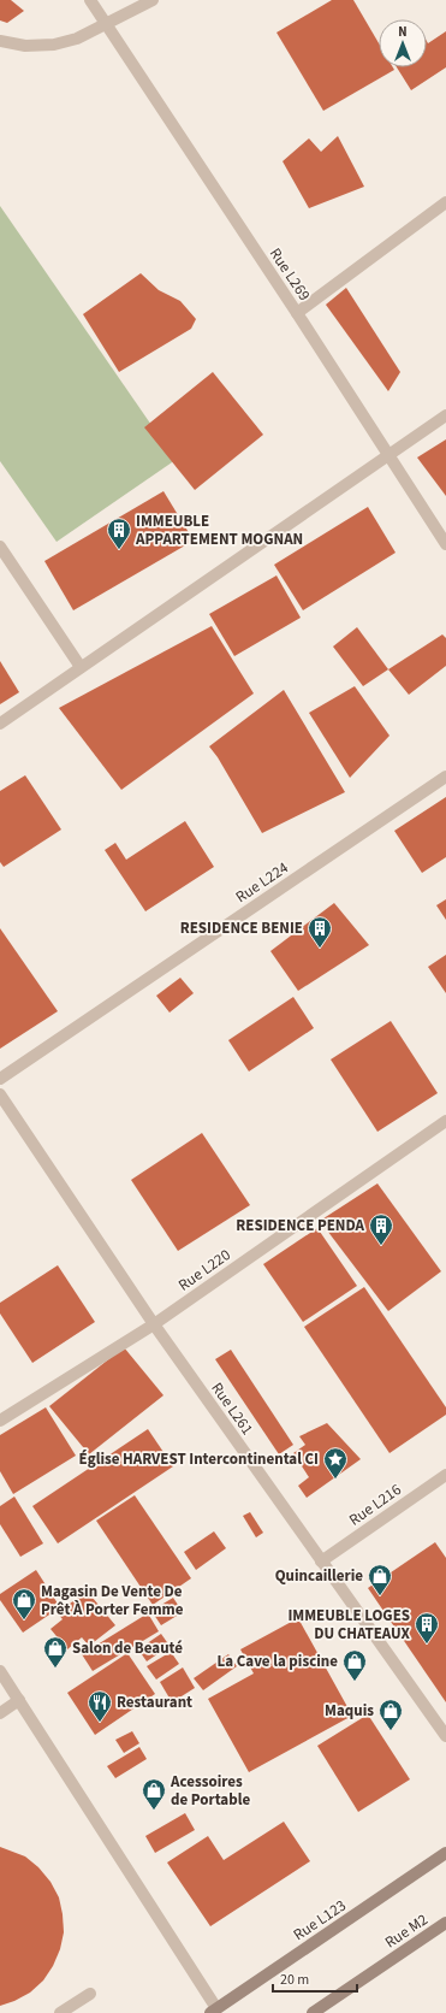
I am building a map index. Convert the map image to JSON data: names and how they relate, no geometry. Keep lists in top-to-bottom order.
{
  "streets": {
    "main road": ["Rue L123", "Rue M2"],
    "street": [
      "Rue L269",
      "Rue L224",
      "Rue L220",
      "Rue L261",
      "Rue L216"
    ]
  },
  "crossings": [
    ["Rue L220", "Rue L261"],
    ["Rue L261", "Rue L216"]
  ],
  "places": {
    "building": [
      "IMMEUBLE APPARTEMENT MOGNAN",
      "RESIDENCE BENIE",
      "RESIDENCE PENDA",
      "IMMEUBLE LOGES DU CHATEAUX"
    ],
    "place": ["Église HARVEST Intercontinental CI"],
    "shop": [
      "Quincaillerie",
      "Magasin De Vente De Prêt À Porter Femme",
      "Salon de Beauté",
      "La Cave la piscine",
      "Maquis",
      "Acessoires de Portable"
    ],
    "restaurant": ["Restaurant"]
  },
  "scale_bar": "20 m",
  "north": "top"
}
